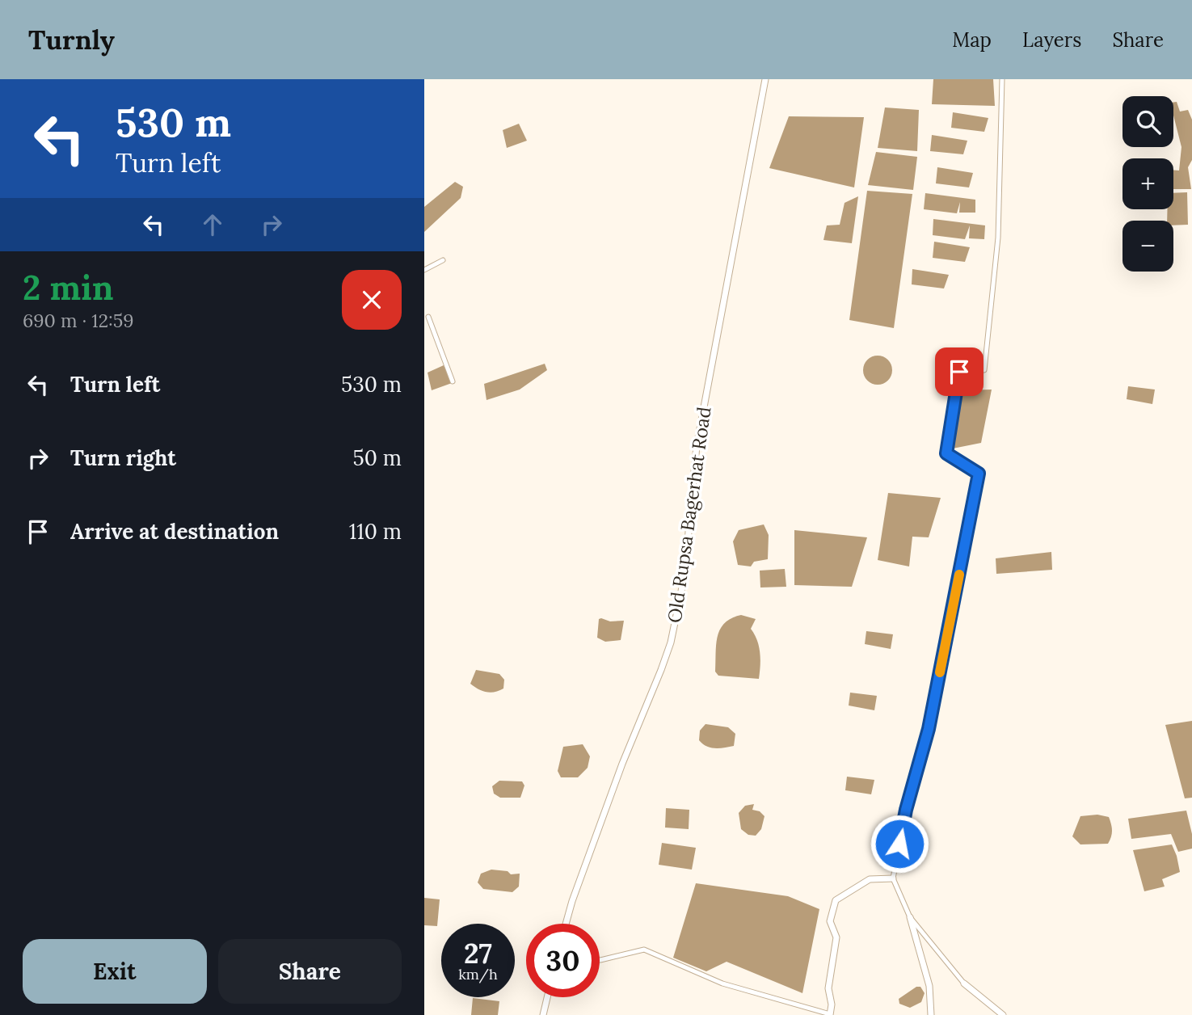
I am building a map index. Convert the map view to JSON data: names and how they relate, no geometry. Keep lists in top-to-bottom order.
{
  "streets": {
    "street": ["Old Rupsa Bagerhat Road"]
  },
  "page": {
    "header": "Turnly",
    "nav": ["Map", "Layers", "Share"],
    "turn": ["530 m", "Turn left"],
    "map_buttons": ["+", "−"],
    "heading": ["2 min", "690 m · 12:59"],
    "list": [
      {
        "name": "Turn left",
        "value": "530 m"
      },
      {
        "name": "Turn right",
        "value": "50 m"
      },
      {
        "name": "Arrive at destination",
        "value": "110 m"
      }
    ],
    "speed": "27 km/h",
    "limit": "30",
    "buttons": ["Exit", "Share"]
  }
}
